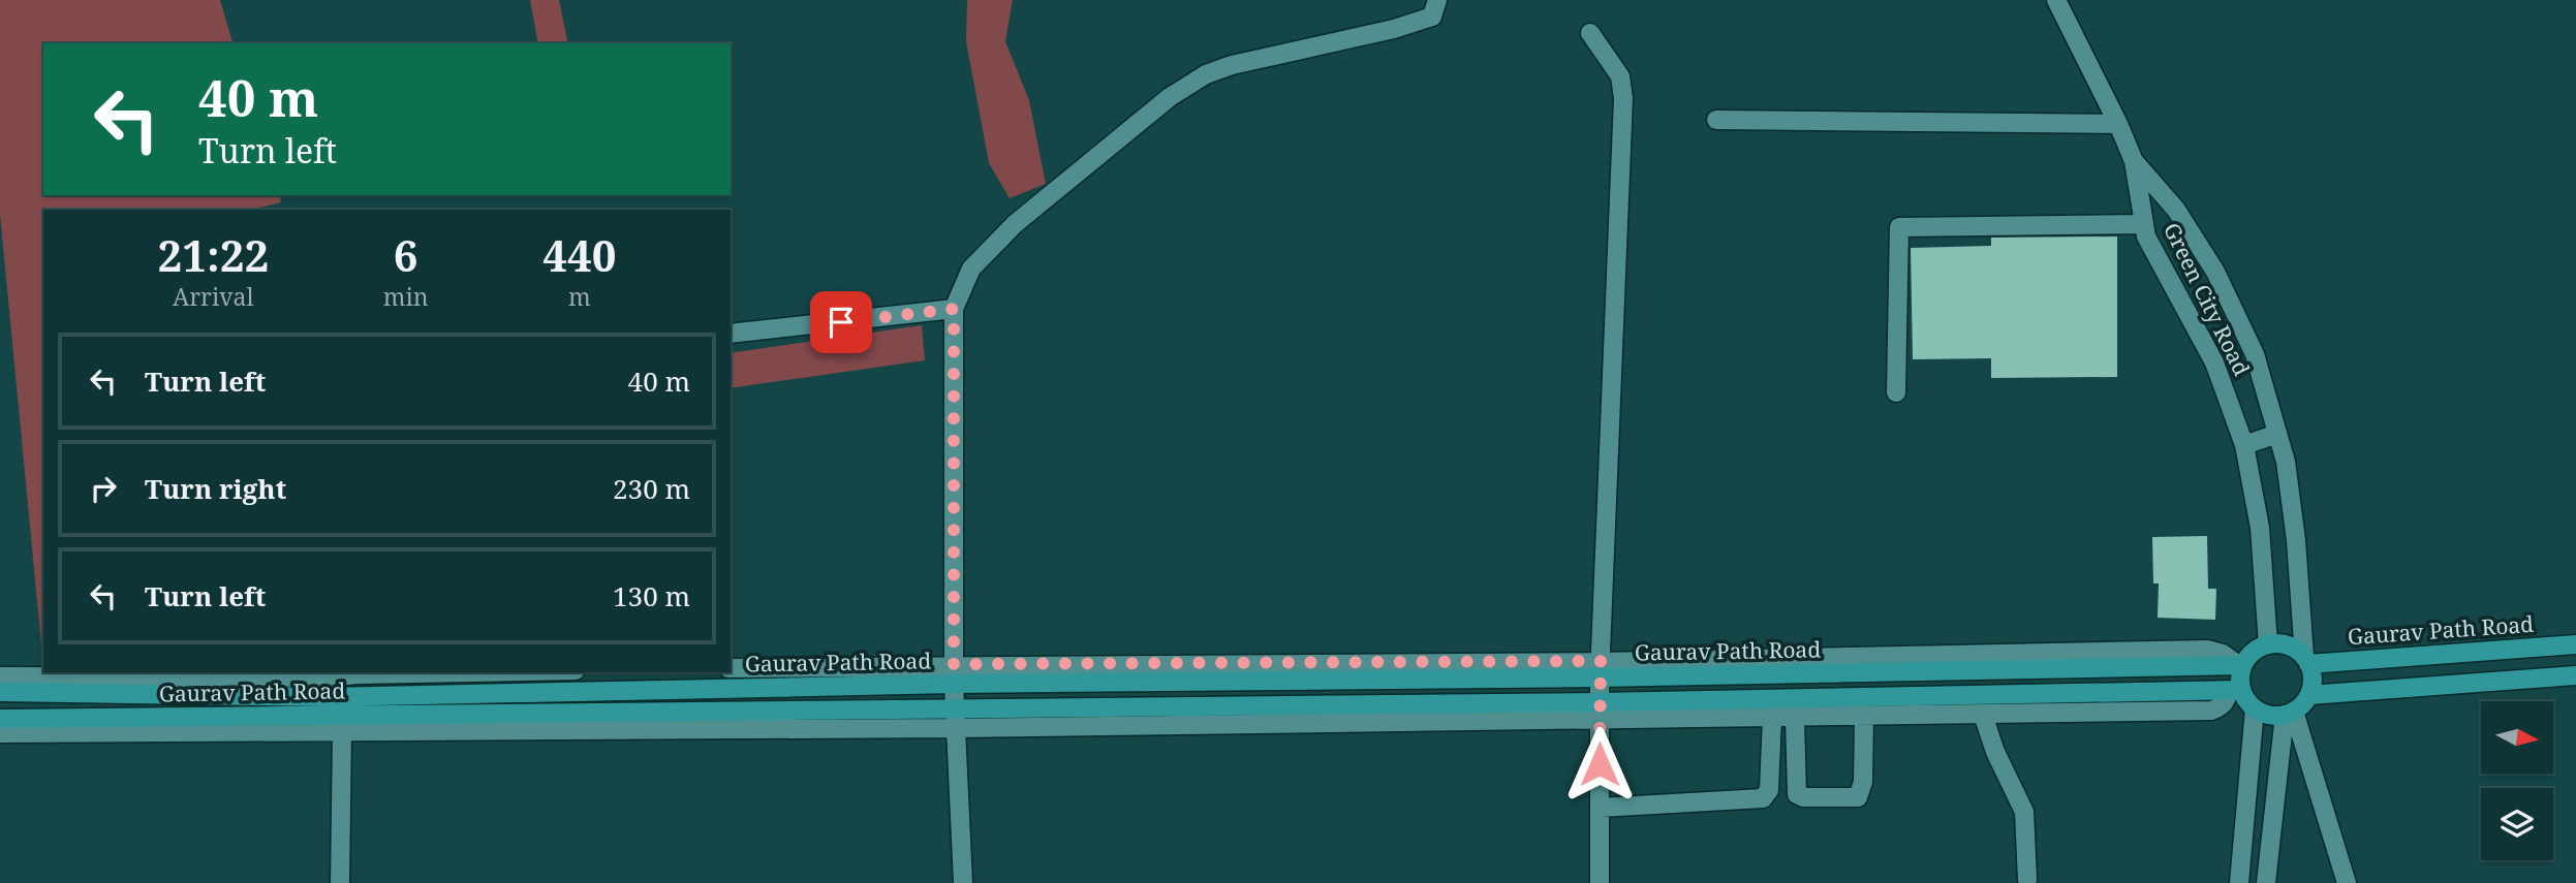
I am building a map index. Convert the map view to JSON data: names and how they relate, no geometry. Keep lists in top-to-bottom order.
{
  "streets": {
    "main road": ["Gaurav Path Road"],
    "street": ["Green City Road"]
  },
  "crossings": [
    ["Green City Road", "Gaurav Path Road"]
  ],
  "north": "right",
  "page": {
    "turn": ["40 m", "Turn left"],
    "eta": [
      "21:22",
      "Arrival",
      "6",
      "min",
      "440",
      "m"
    ],
    "list": [
      {
        "name": "Turn left",
        "value": "40 m"
      },
      {
        "name": "Turn right",
        "value": "230 m"
      },
      {
        "name": "Turn left",
        "value": "130 m"
      }
    ]
  }
}
